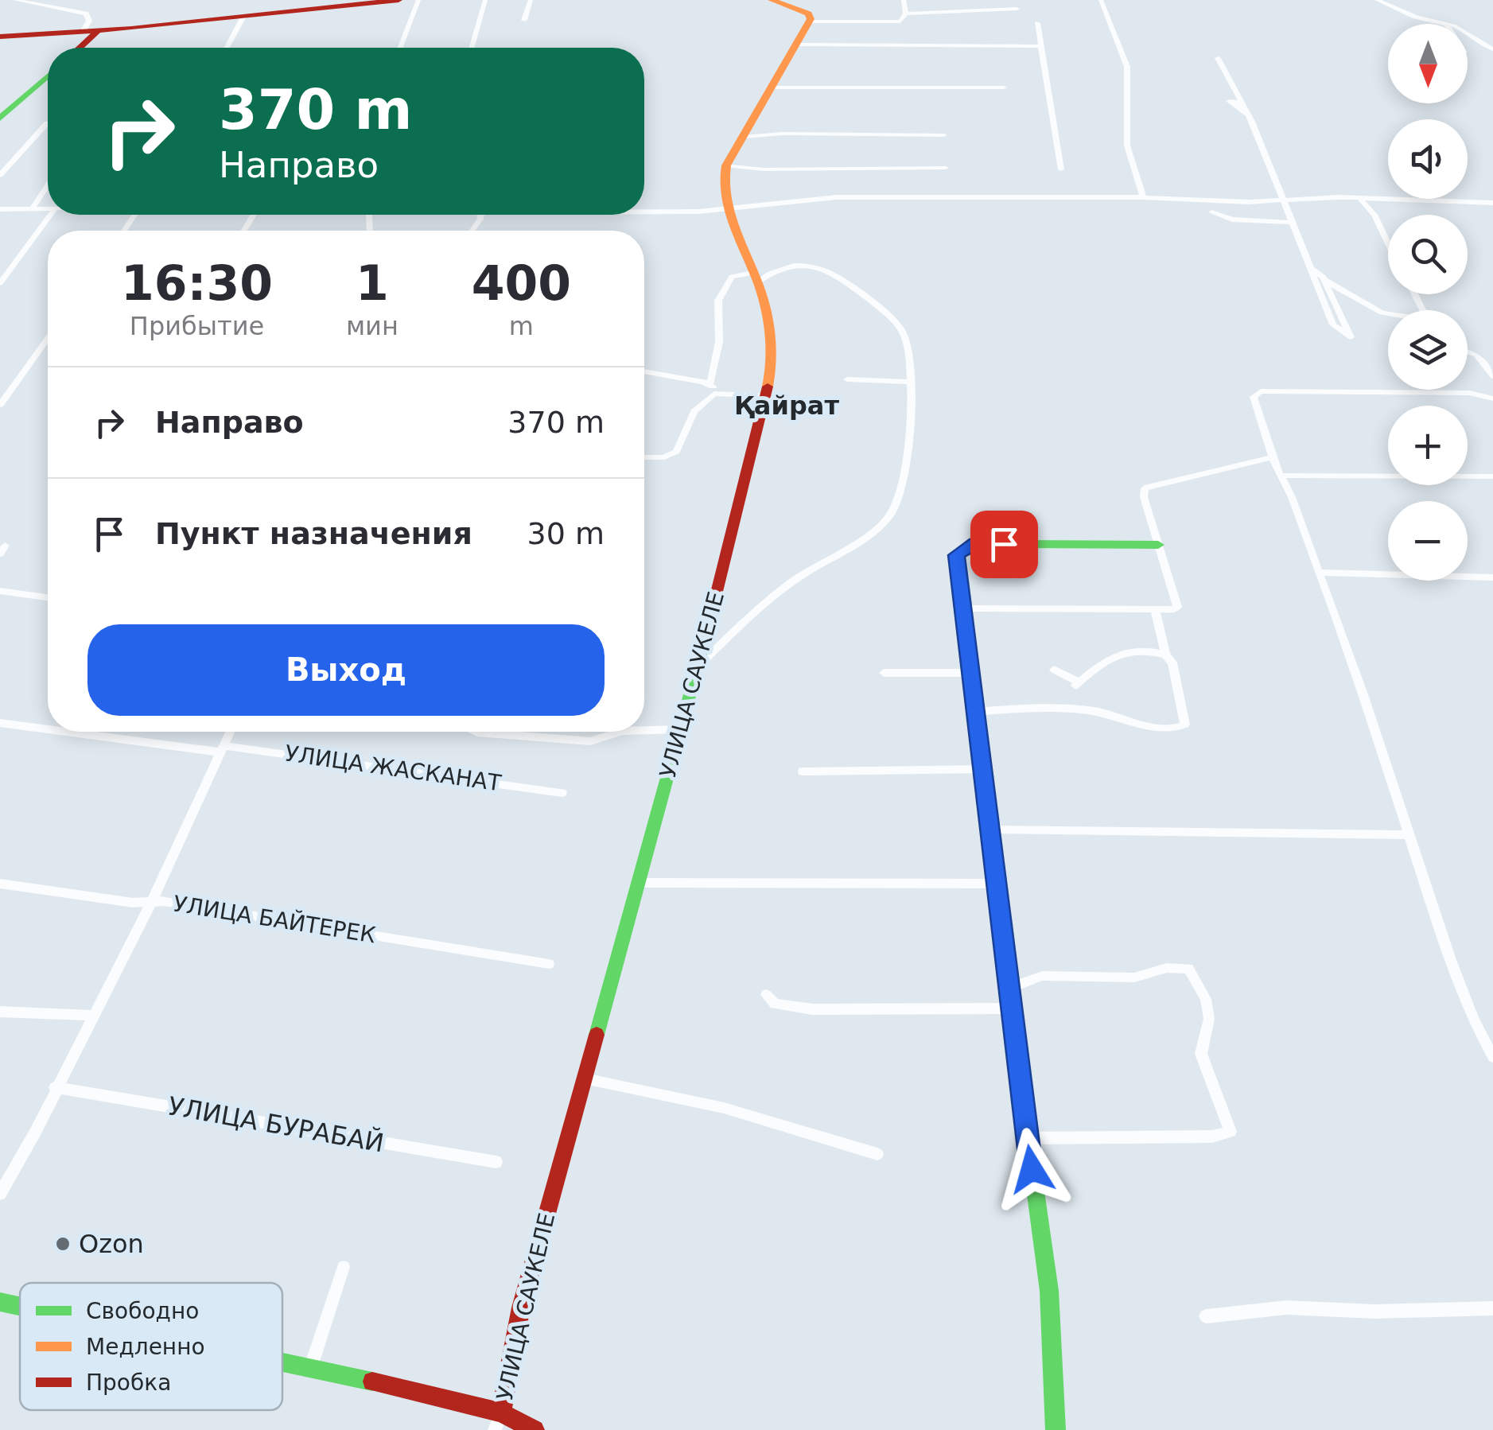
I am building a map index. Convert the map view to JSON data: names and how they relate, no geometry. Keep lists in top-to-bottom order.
{
  "streets": {
    "street": [
      "УЛИЦА САУКЕЛЕ",
      "УЛИЦА ЖАСКАНАТ",
      "УЛИЦА БАЙТЕРЕК",
      "УЛИЦА БУРАБАЙ"
    ]
  },
  "districts": ["Қайрат"],
  "places": ["Ozon"],
  "legend": ["Свободно", "Медленно", "Пробка"],
  "north": "bottom",
  "page": {
    "map_buttons": ["+", "−"],
    "turn": ["370 m", "Направо"],
    "eta": [
      "16:30",
      "Прибытие",
      "1",
      "мин",
      "400",
      "m"
    ],
    "list": [
      {
        "name": "Направо",
        "value": "370 m"
      },
      {
        "name": "Пункт назначения",
        "value": "30 m"
      }
    ],
    "buttons": "Выход"
  }
}
